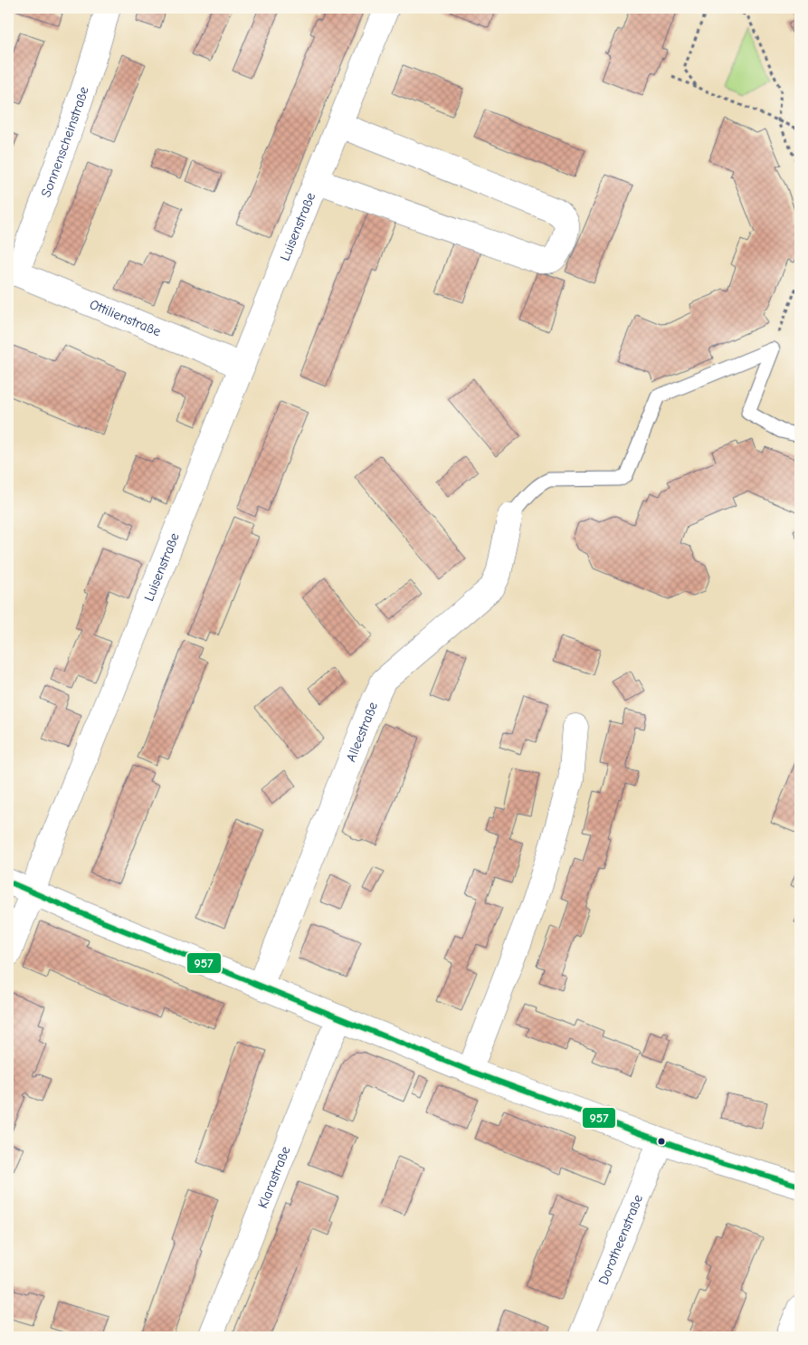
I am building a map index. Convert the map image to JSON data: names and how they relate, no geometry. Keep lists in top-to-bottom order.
{
  "streets": {
    "street": [
      "Sonnenscheinstraße",
      "Luisenstraße",
      "Ottilienstraße",
      "Alleestraße",
      "Klarastraße",
      "Dorotheenstraße"
    ]
  },
  "crossings": [
    ["Sonnenscheinstraße", "Ottilienstraße"],
    ["Luisenstraße", "Ottilienstraße"]
  ],
  "lines": ["transit line 957"]
}
